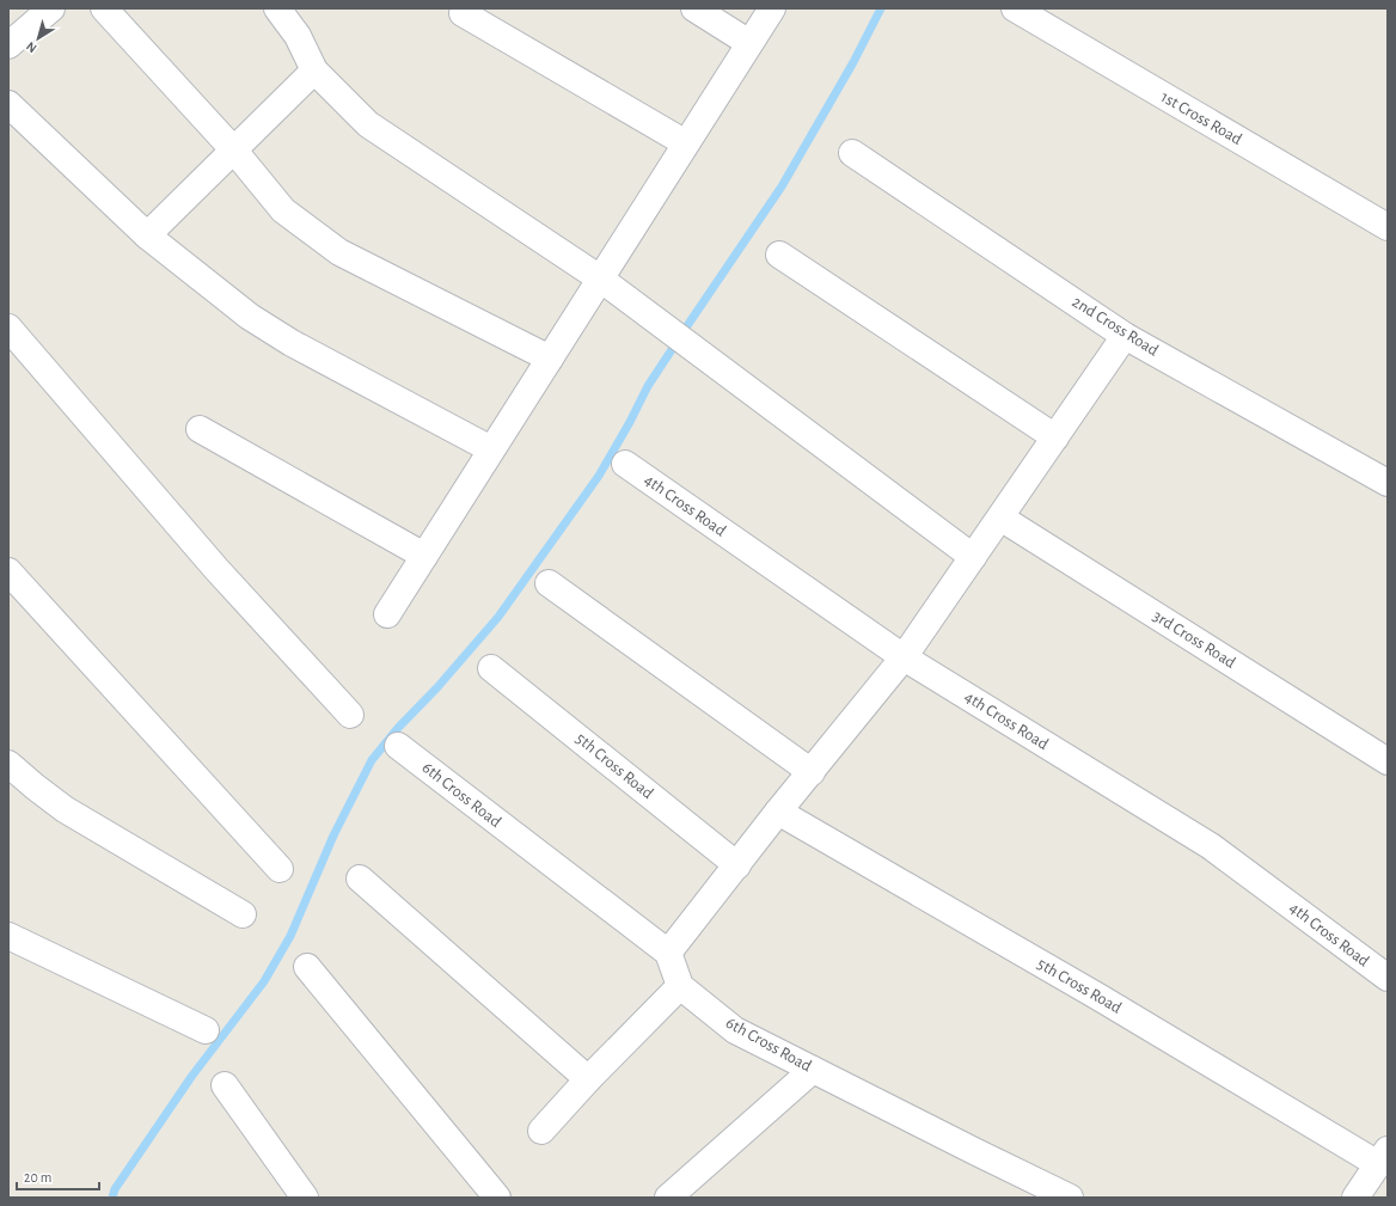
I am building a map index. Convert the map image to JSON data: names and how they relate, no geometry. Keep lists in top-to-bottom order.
{
  "streets": {
    "street": [
      "1st Cross Road",
      "2nd Cross Road",
      "4th Cross Road",
      "3rd Cross Road",
      "5th Cross Road",
      "6th Cross Road"
    ]
  },
  "scale_bar": "20 m",
  "north": "bottom left"
}
